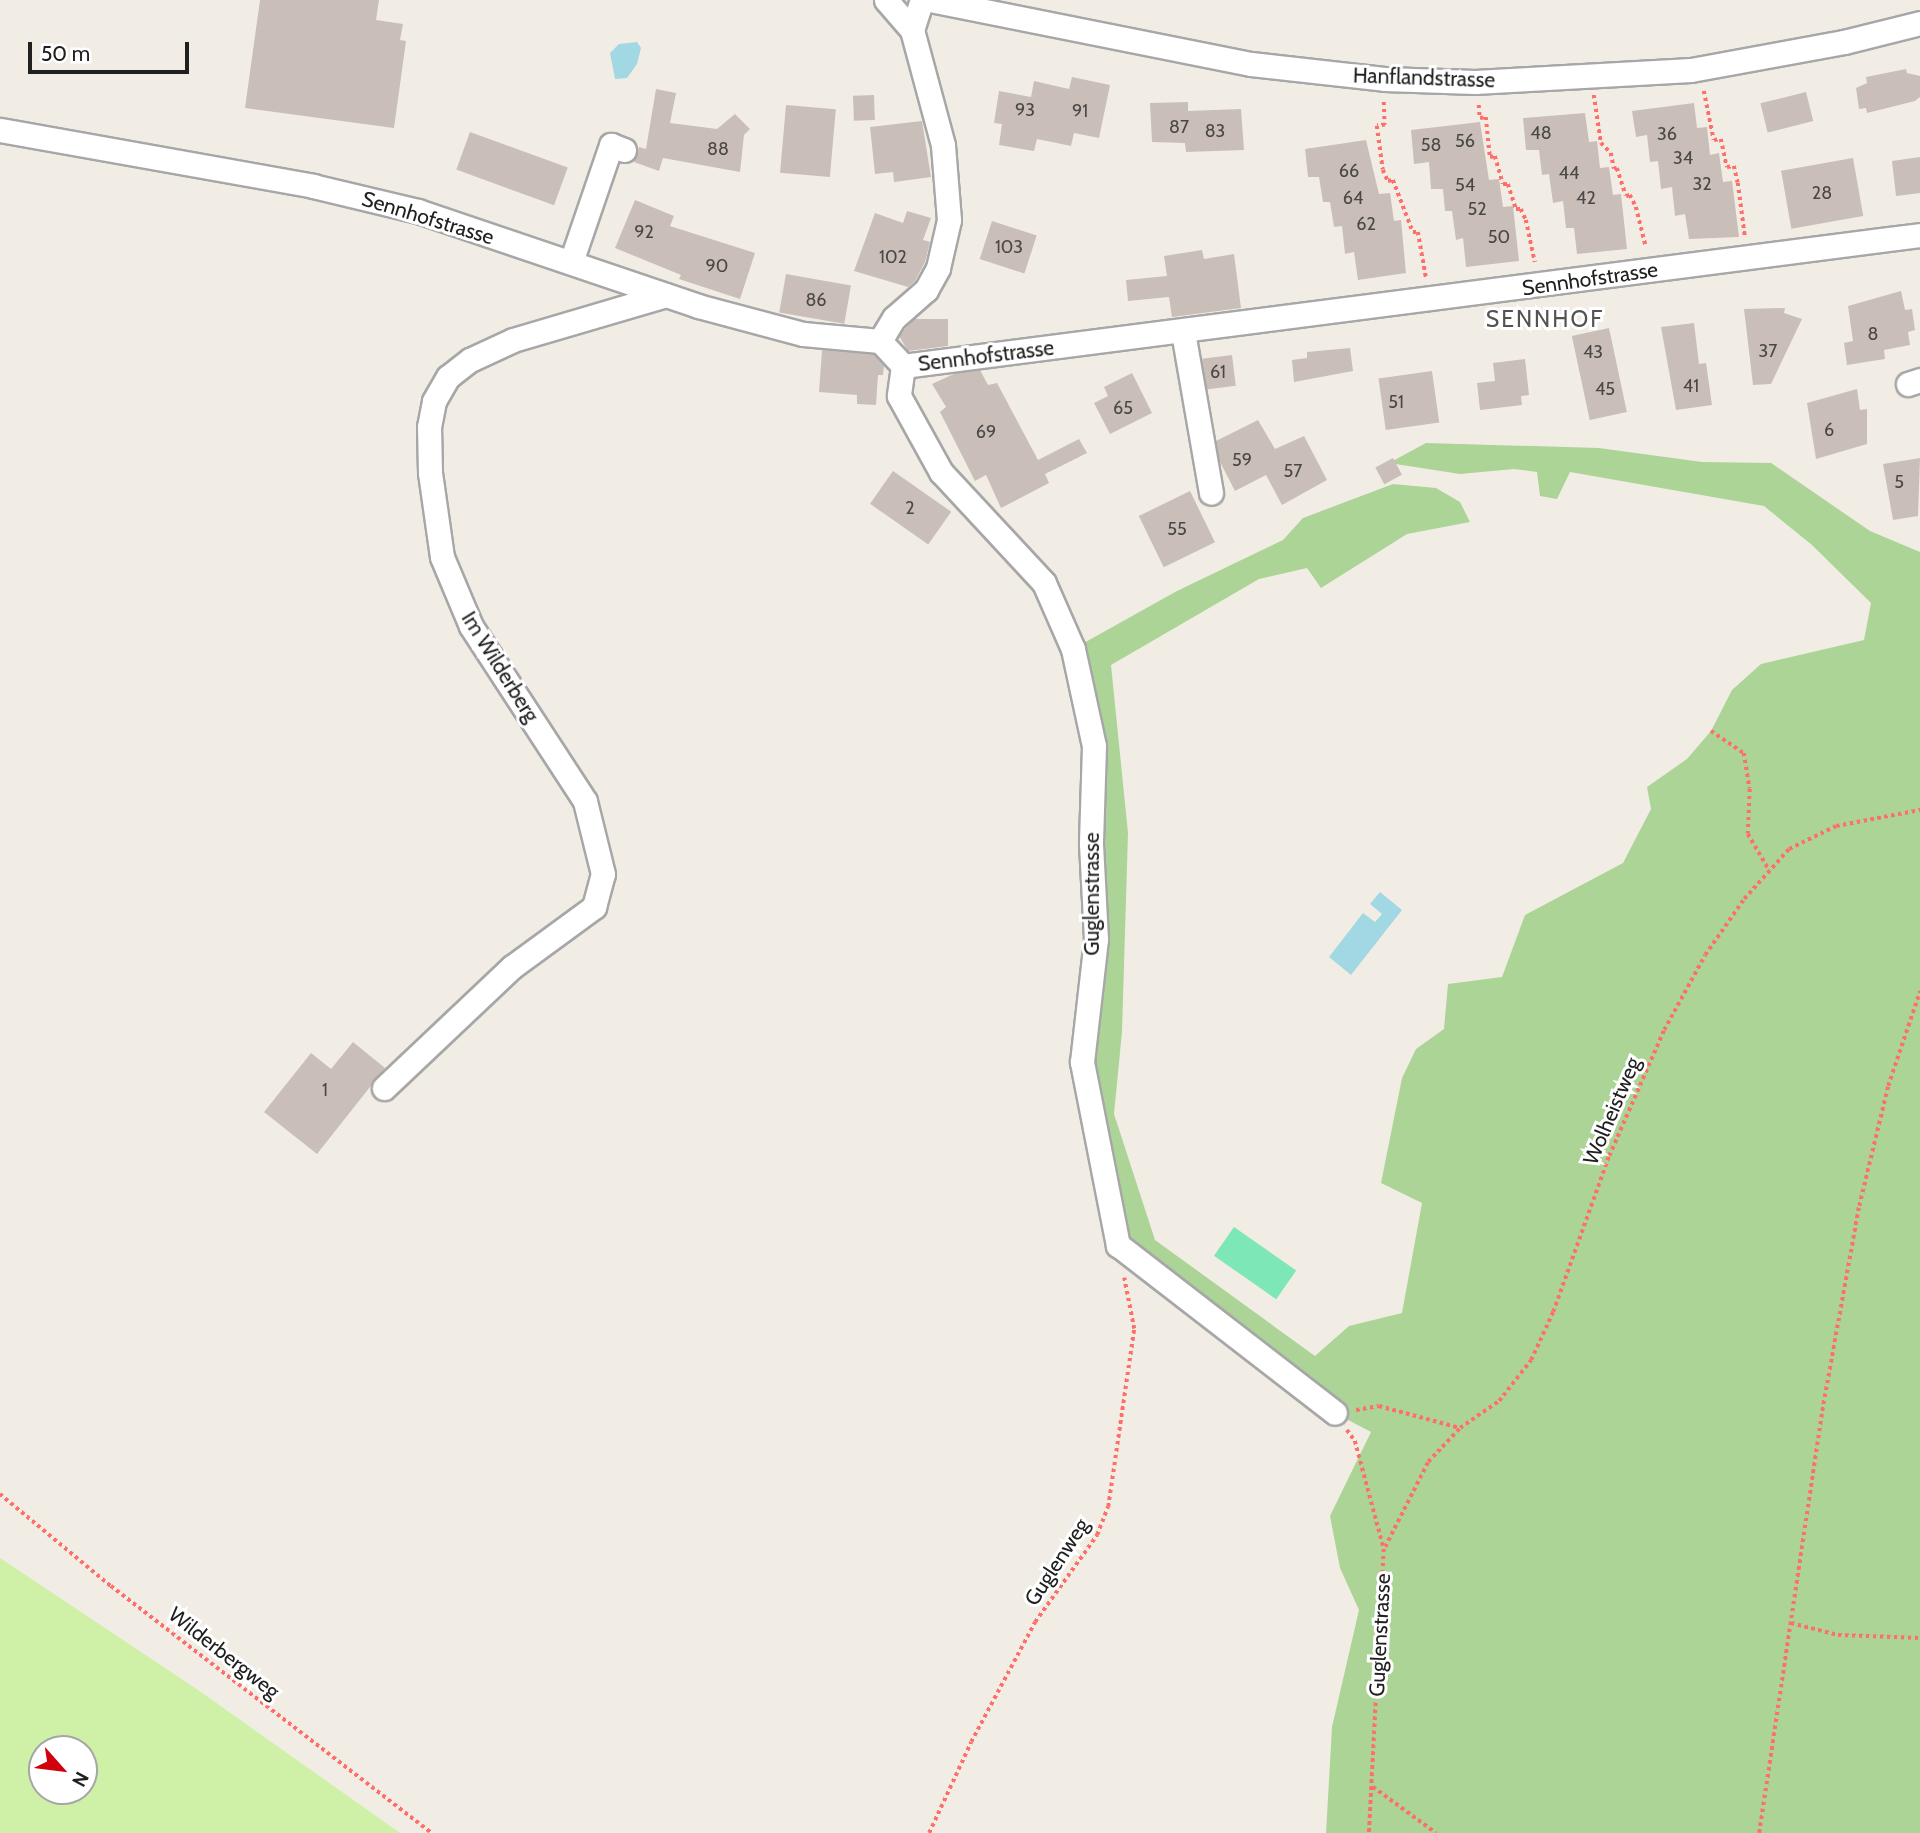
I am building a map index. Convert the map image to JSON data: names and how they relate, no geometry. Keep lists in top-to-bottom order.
{
  "streets": {
    "street": [
      "Hanflandstrasse",
      "Sennhofstrasse",
      "Im Wilderberg",
      "Guglenstrasse"
    ],
    "path": ["Wolheistweg", "Guglenweg", "Wilderbergweg"]
  },
  "crossings": [
    ["Sennhofstrasse", "Im Wilderberg"],
    ["Sennhofstrasse", "Guglenstrasse"],
    ["Guglenstrasse", "Wolheistweg"],
    ["Guglenstrasse", "Guglenweg"]
  ],
  "districts": ["SENNHOF"],
  "house_numbers": [
    "93",
    "91",
    "87",
    "83",
    "48",
    "36",
    "56",
    "58",
    "88",
    "34",
    "66",
    "44",
    "32",
    "54",
    "28",
    "64",
    "42",
    "52",
    "62",
    "92",
    "50",
    "103",
    "102",
    "90",
    "86",
    "8",
    "37",
    "43",
    "61",
    "41",
    "45",
    "51",
    "65",
    "6",
    "69",
    "59",
    "57",
    "5",
    "2",
    "55",
    "1"
  ],
  "scale_bar": "50 m",
  "north": "bottom right"
}
